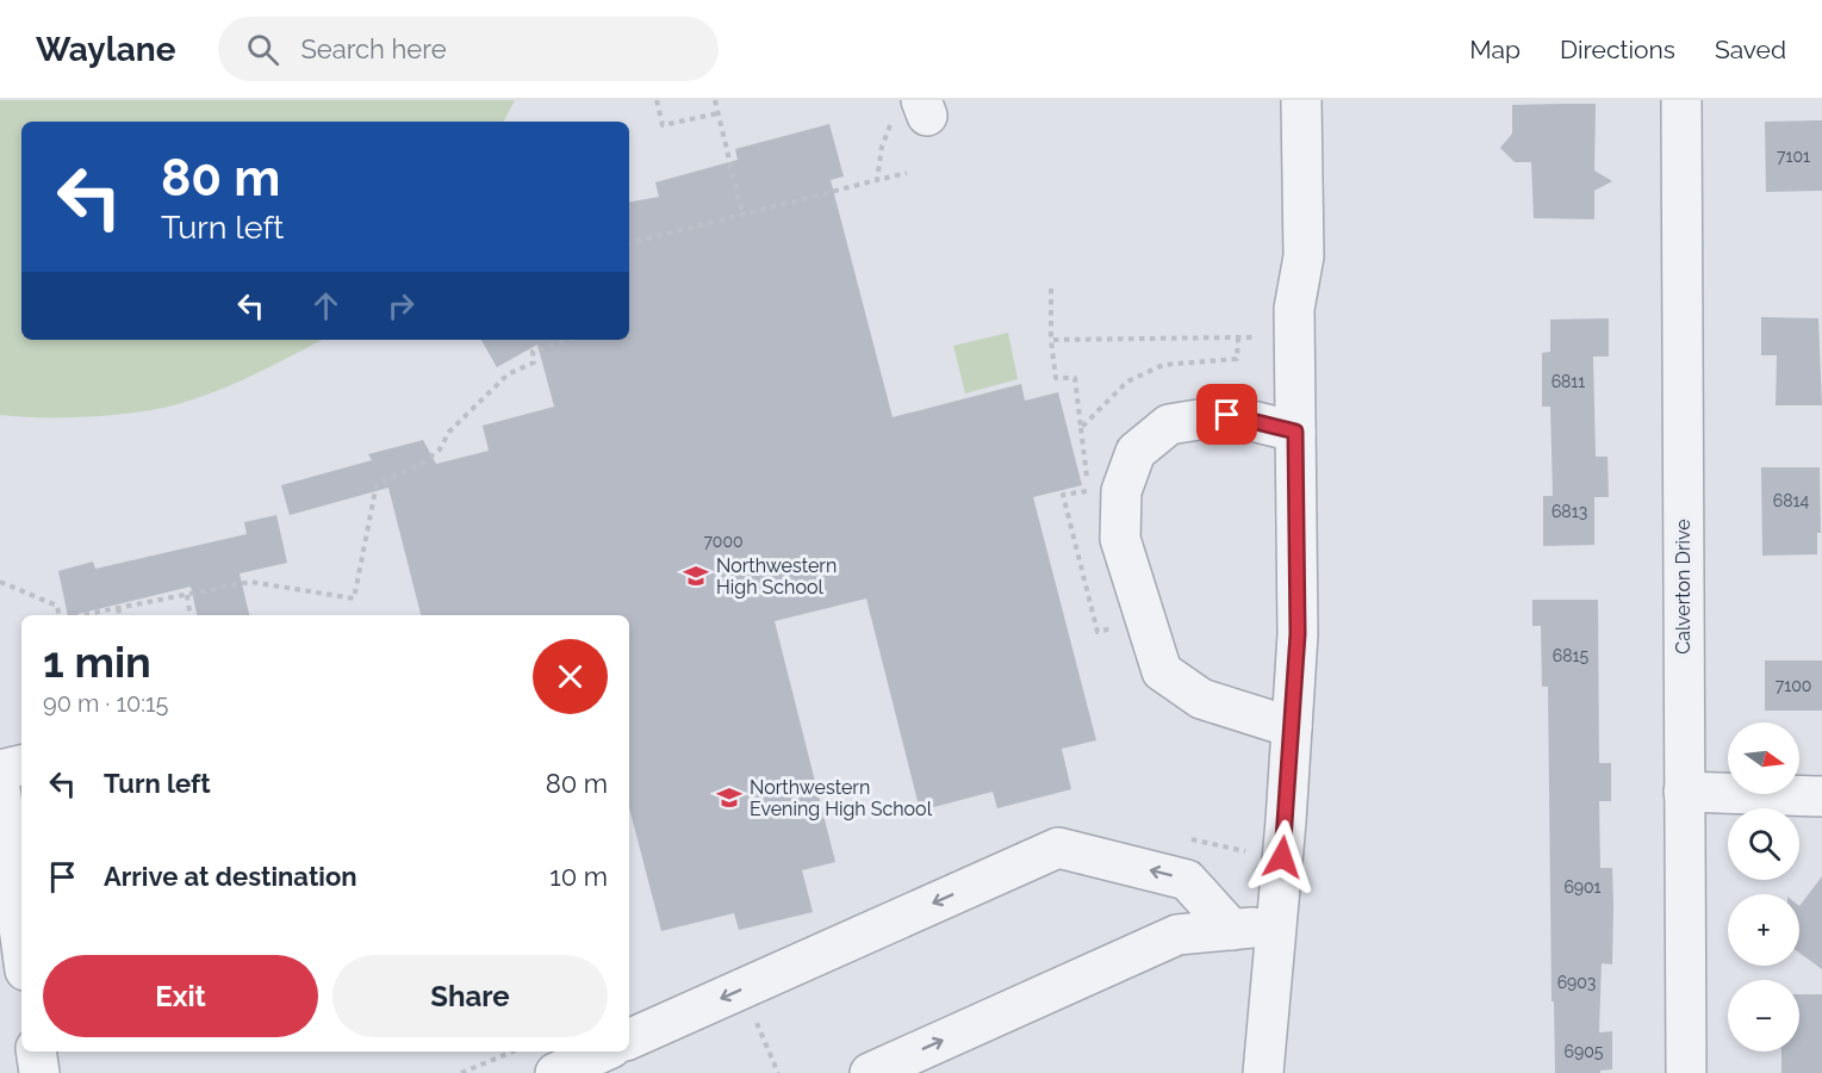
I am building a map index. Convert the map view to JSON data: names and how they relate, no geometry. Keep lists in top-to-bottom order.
{
  "streets": {
    "street": ["Calverton Drive"]
  },
  "places": {
    "school or university": ["Northwestern High School", "Northwestern Evening High School"]
  },
  "house_numbers": [
    "7101",
    "6811",
    "6814",
    "6813",
    "7000",
    "6815",
    "7100",
    "6901",
    "6903",
    "6905"
  ],
  "north": "right",
  "page": {
    "header": "Waylane",
    "search": "Search here",
    "nav": ["Map", "Directions", "Saved"],
    "turn": ["80 m", "Turn left"],
    "heading": ["1 min", "90 m · 10:15"],
    "map_buttons": ["+", "−"],
    "list": [
      {
        "name": "Turn left",
        "value": "80 m"
      },
      {
        "name": "Arrive at destination",
        "value": "10 m"
      }
    ],
    "buttons": ["Exit", "Share"]
  }
}
